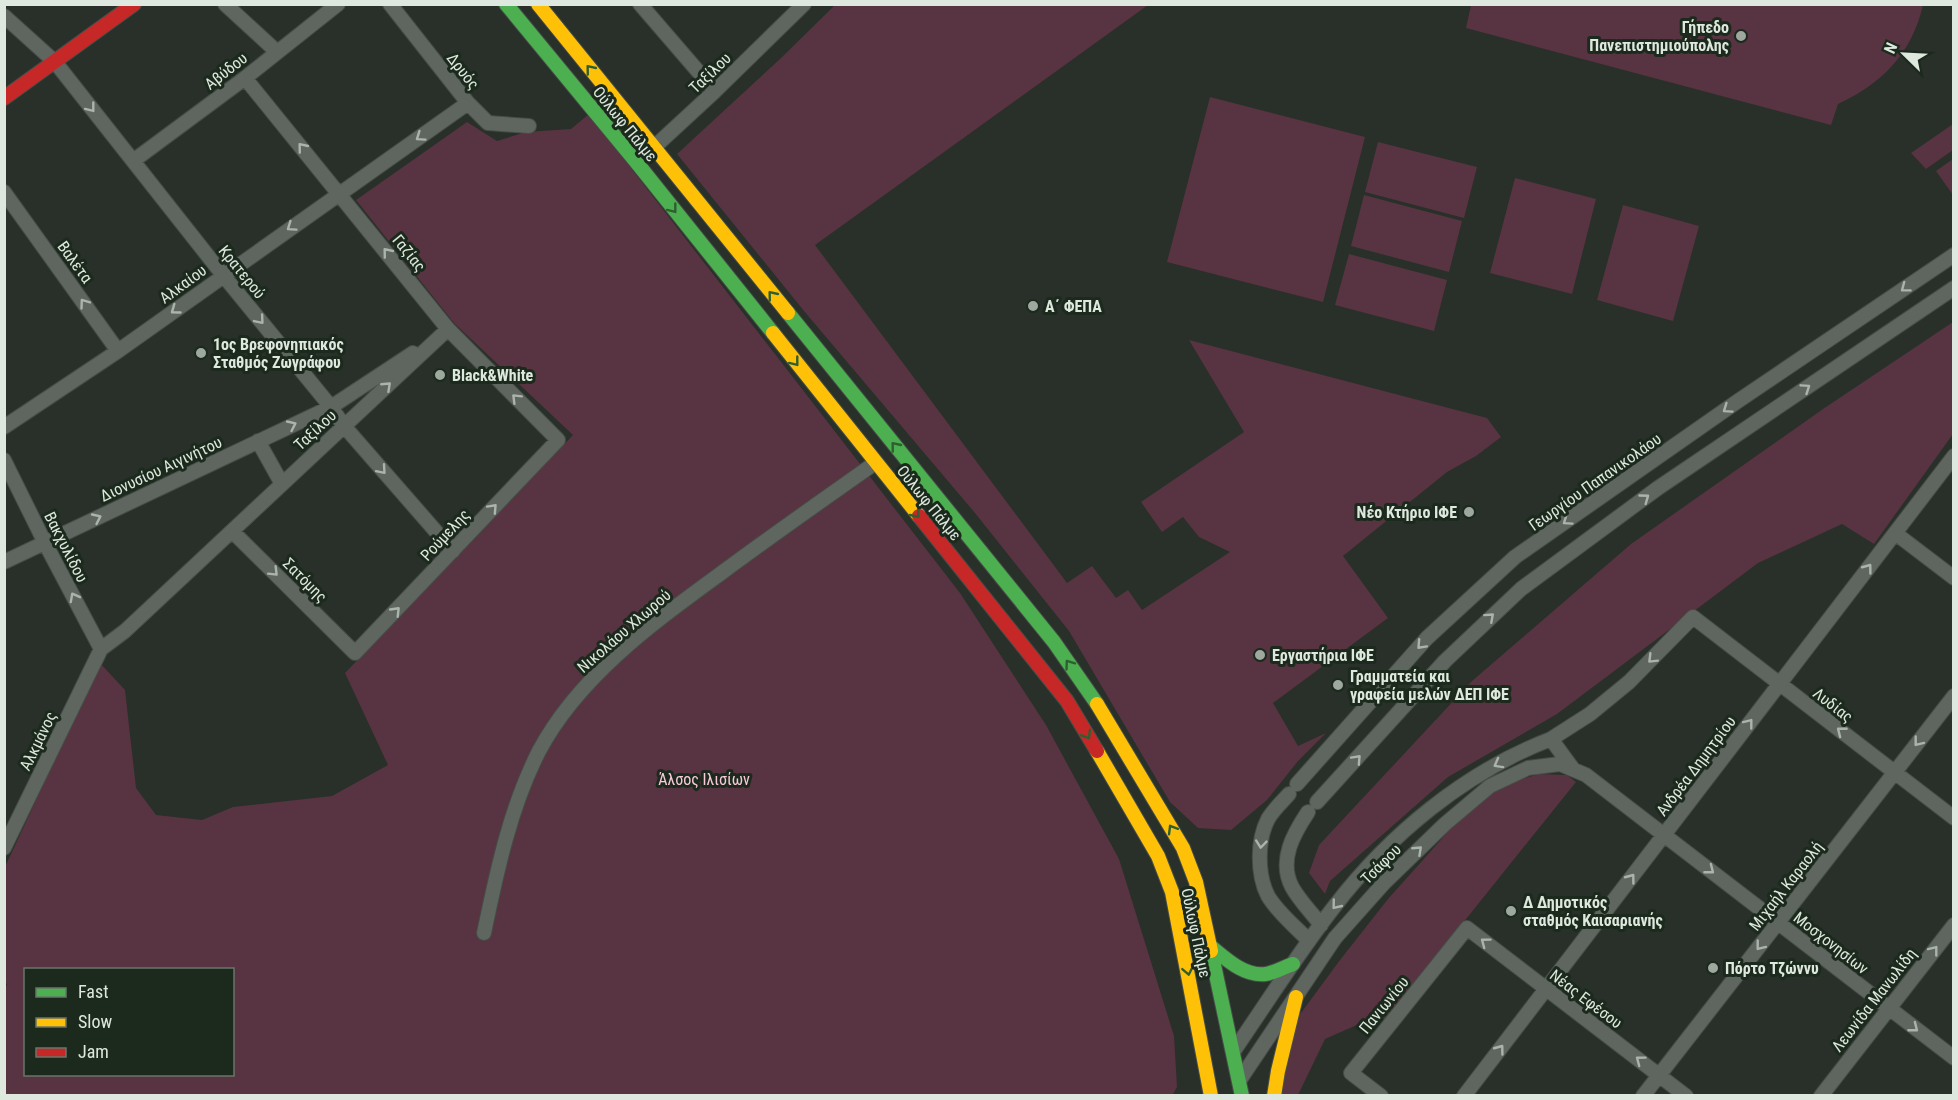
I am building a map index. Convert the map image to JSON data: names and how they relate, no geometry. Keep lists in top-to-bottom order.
{
  "streets": {
    "main road": ["Ούλωφ Πάλμε"],
    "street": [
      "Αβύδου",
      "Δρυός",
      "Ταξίλου",
      "Γαζίας",
      "Βαλέτα",
      "Κρατερού",
      "Αλκαίου",
      "Διονυσίου Αιγινήτου",
      "Γεωργίου Παπανικολάου",
      "Ρούμελης",
      "Βακχυλίδου",
      "Σατόμης",
      "Νικολάου Χλωρού",
      "Λυδίας",
      "Αλκμάνος",
      "Ανδρέα Δημητρίου",
      "Τσάφου",
      "Μιχαήλ Καραολή",
      "Μοσχονησίων",
      "Νέας Εφέσου",
      "Λεωνίδα Μανωλίδη",
      "Πανιωνίου"
    ]
  },
  "crossings": [
    ["Αβύδου", "Γαζίας"],
    ["Αβύδου", "Κρατερού"],
    ["Δρυός", "Αλκαίου"],
    ["Ταξίλου", "Ούλωφ Πάλμε"],
    ["Ταξίλου", "Γαζίας"],
    ["Ταξίλου", "Κρατερού"],
    ["Ταξίλου", "Διονυσίου Αιγινήτου"],
    ["Ταξίλου", "Βακχυλίδου"],
    ["Ταξίλου", "Σατόμης"],
    ["Ταξίλου", "Αλκμάνος"],
    ["Ούλωφ Πάλμε", "Νικολάου Χλωρού"],
    ["Ούλωφ Πάλμε", "Τσάφου"],
    ["Γαζίας", "Αλκαίου"],
    ["Γαζίας", "Ρούμελης"],
    ["Βαλέτα", "Αλκαίου"],
    ["Κρατερού", "Αλκαίου"],
    ["Κρατερού", "Διονυσίου Αιγινήτου"],
    ["Κρατερού", "Ρούμελης"],
    ["Διονυσίου Αιγινήτου", "Βακχυλίδου"],
    ["Γεωργίου Παπανικολάου", "Τσάφου"],
    ["Ρούμελης", "Σατόμης"],
    ["Βακχυλίδου", "Αλκμάνος"],
    ["Λυδίας", "Ανδρέα Δημητρίου"],
    ["Λυδίας", "Τσάφου"],
    ["Λυδίας", "Μιχαήλ Καραολή"],
    ["Ανδρέα Δημητρίου", "Μοσχονησίων"],
    ["Ανδρέα Δημητρίου", "Νέας Εφέσου"],
    ["Τσάφου", "Μοσχονησίων"],
    ["Μιχαήλ Καραολή", "Μοσχονησίων"],
    ["Μιχαήλ Καραολή", "Νέας Εφέσου"],
    ["Μοσχονησίων", "Λεωνίδα Μανωλίδη"],
    ["Νέας Εφέσου", "Πανιωνίου"]
  ],
  "one_way": [
    "Γαζίας",
    "Βαλέτα",
    "Κρατερού",
    "Αλκαίου",
    "Διονυσίου Αιγινήτου",
    "Ρούμελης",
    "Βακχυλίδου",
    "Σατόμης",
    "Λυδίας",
    "Ανδρέα Δημητρίου",
    "Μιχαήλ Καραολή",
    "Μοσχονησίων",
    "Νέας Εφέσου",
    "Λεωνίδα Μανωλίδη"
  ],
  "parks": ["Άλσος Ιλισίων"],
  "places": [
    "Γήπεδο Πανεπιστημιούπολης",
    "Α΄ ΦΕΠΑ",
    "1ος Βρεφονηπιακός Σταθμός Ζωγράφου",
    "Black&White",
    "Νέο Κτήριο ΙΦΕ",
    "Εργαστήρια ΙΦΕ",
    "Γραμματεία και γραφεία μελών ΔΕΠ ΙΦΕ",
    "Δ Δημοτικός σταθμός Καισαριανής",
    "Πόρτο Τζώννυ"
  ],
  "legend": ["Fast", "Slow", "Jam"],
  "north": "top left"
}
